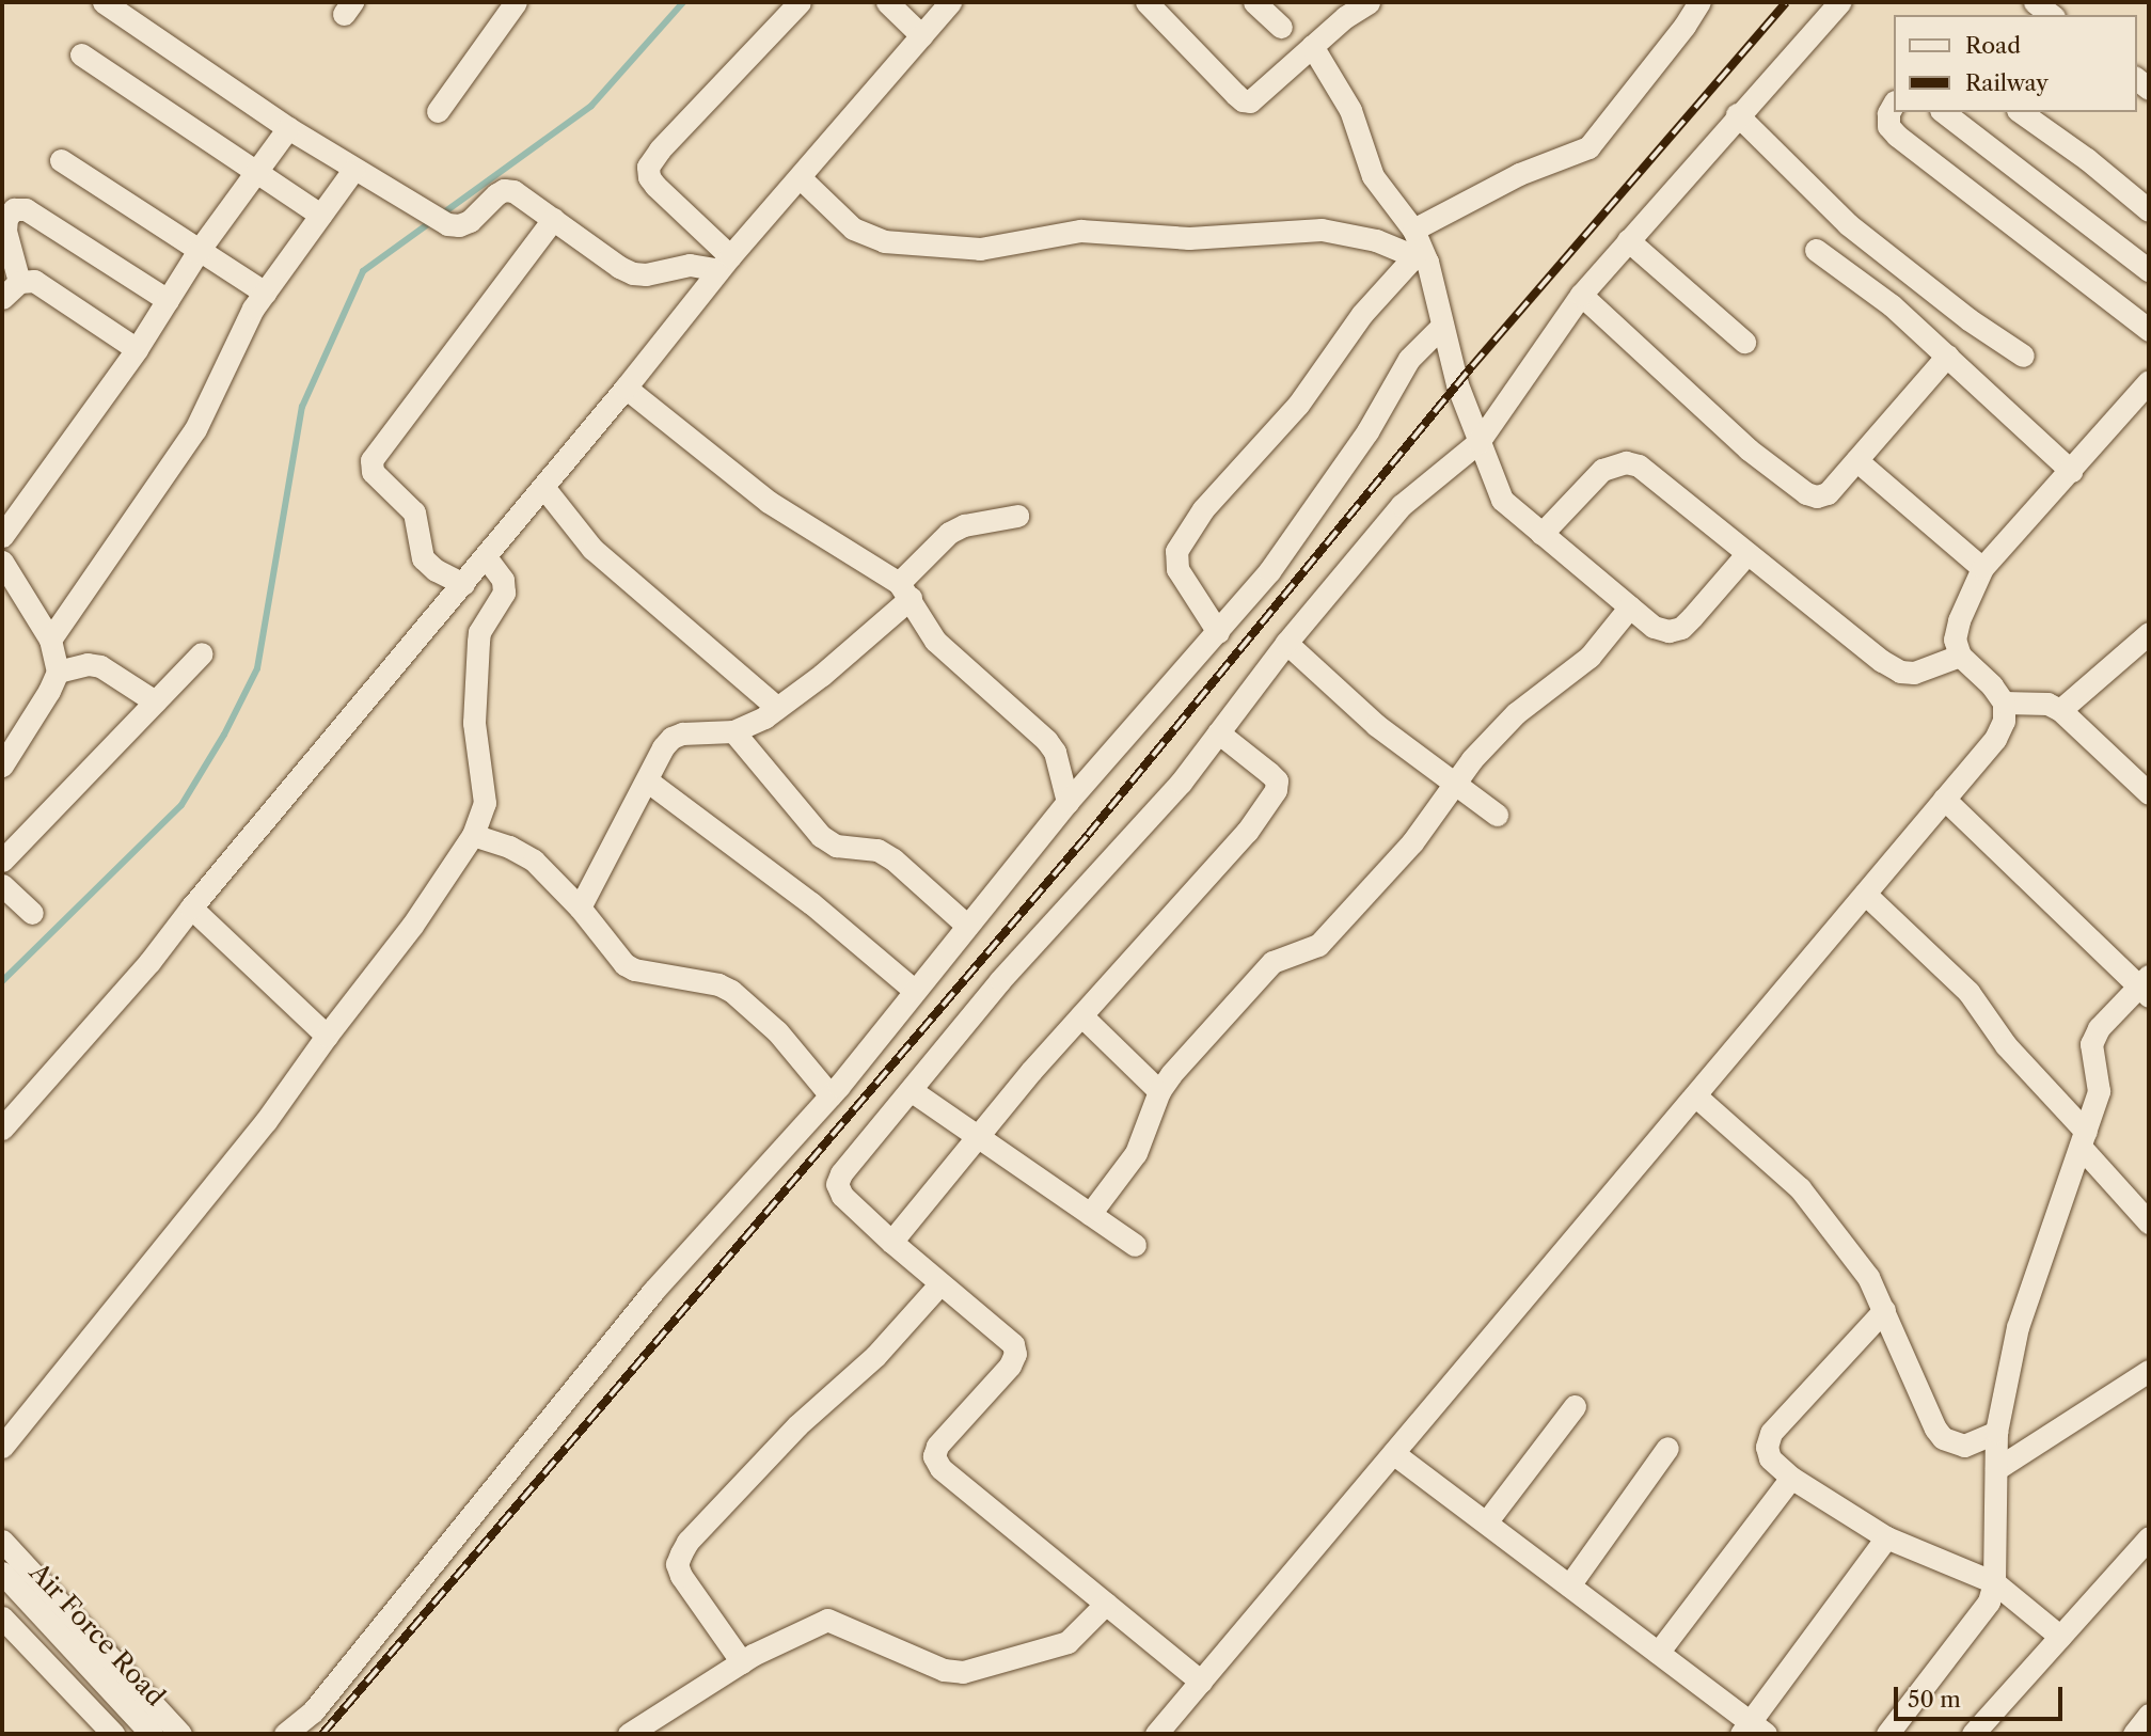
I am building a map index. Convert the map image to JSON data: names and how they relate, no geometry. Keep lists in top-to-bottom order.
{
  "streets": {
    "street": ["Air Force Road"]
  },
  "legend": ["Road", "Railway"],
  "scale_bar": "50 m"
}
